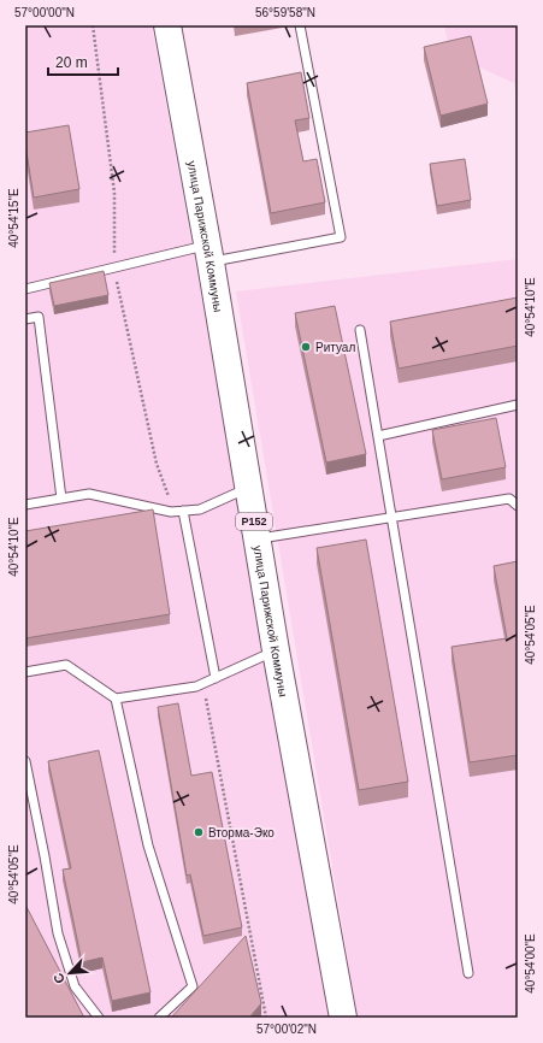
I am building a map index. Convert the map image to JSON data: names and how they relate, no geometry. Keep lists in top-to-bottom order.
{
  "streets": {
    "main road": ["улица Парижской Коммуны", "Р152"]
  },
  "places": ["Ритуал", "Вторма-Эко"],
  "scale_bar": "20 m",
  "north": "bottom left",
  "coordinates": [
    "57°00'00\"N",
    "56°59'58\"N",
    "40°54'15\"E",
    "40°54'10\"E",
    "40°54'05\"E",
    "40°54'00\"E",
    "57°00'02\"N"
  ]
}
